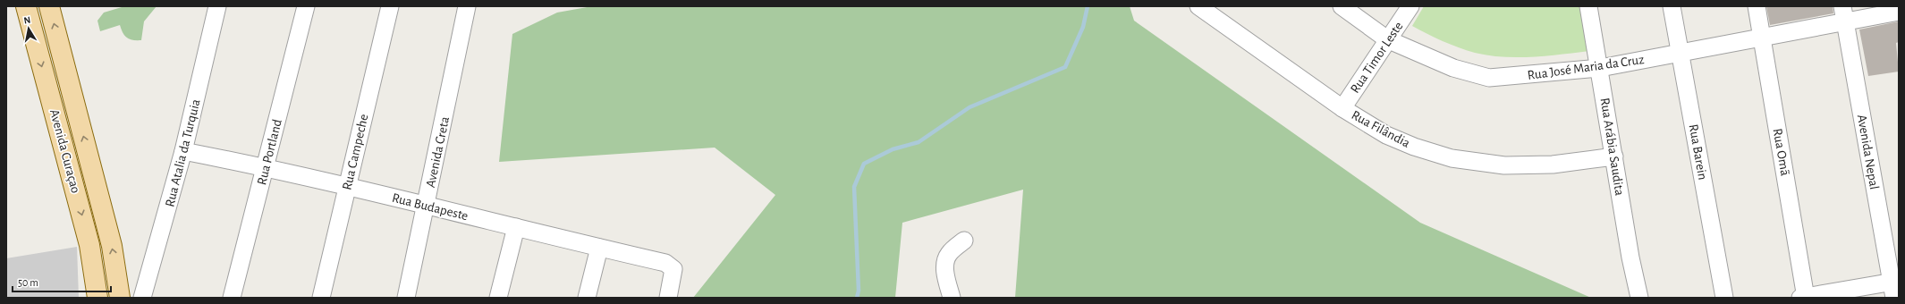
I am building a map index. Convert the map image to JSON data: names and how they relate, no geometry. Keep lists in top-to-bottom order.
{
  "streets": {
    "main road": ["Avenida Curaçao"],
    "street": [
      "Rua Timor Leste",
      "Rua José Maria da Cruz",
      "Rua Filândia",
      "Rua Arábia Saudita",
      "Rua Portland",
      "Rua Campeche",
      "Avenida Creta",
      "Rua Barein",
      "Rua Omã",
      "Avenida Nepal",
      "Rua Atalia da Turquia",
      "Rua Budapeste"
    ]
  },
  "crossings": [
    ["Rua Timor Leste", "Rua José Maria da Cruz"],
    ["Rua Timor Leste", "Rua Filândia"],
    ["Rua José Maria da Cruz", "Rua Arábia Saudita"],
    ["Rua José Maria da Cruz", "Rua Barein"],
    ["Rua José Maria da Cruz", "Rua Omã"],
    ["Rua José Maria da Cruz", "Avenida Nepal"],
    ["Rua Filândia", "Rua Arábia Saudita"],
    ["Rua Portland", "Rua Budapeste"],
    ["Rua Campeche", "Rua Budapeste"],
    ["Avenida Creta", "Rua Budapeste"],
    ["Rua Atalia da Turquia", "Rua Budapeste"]
  ],
  "scale_bar": "50 m",
  "north": "top"
}
